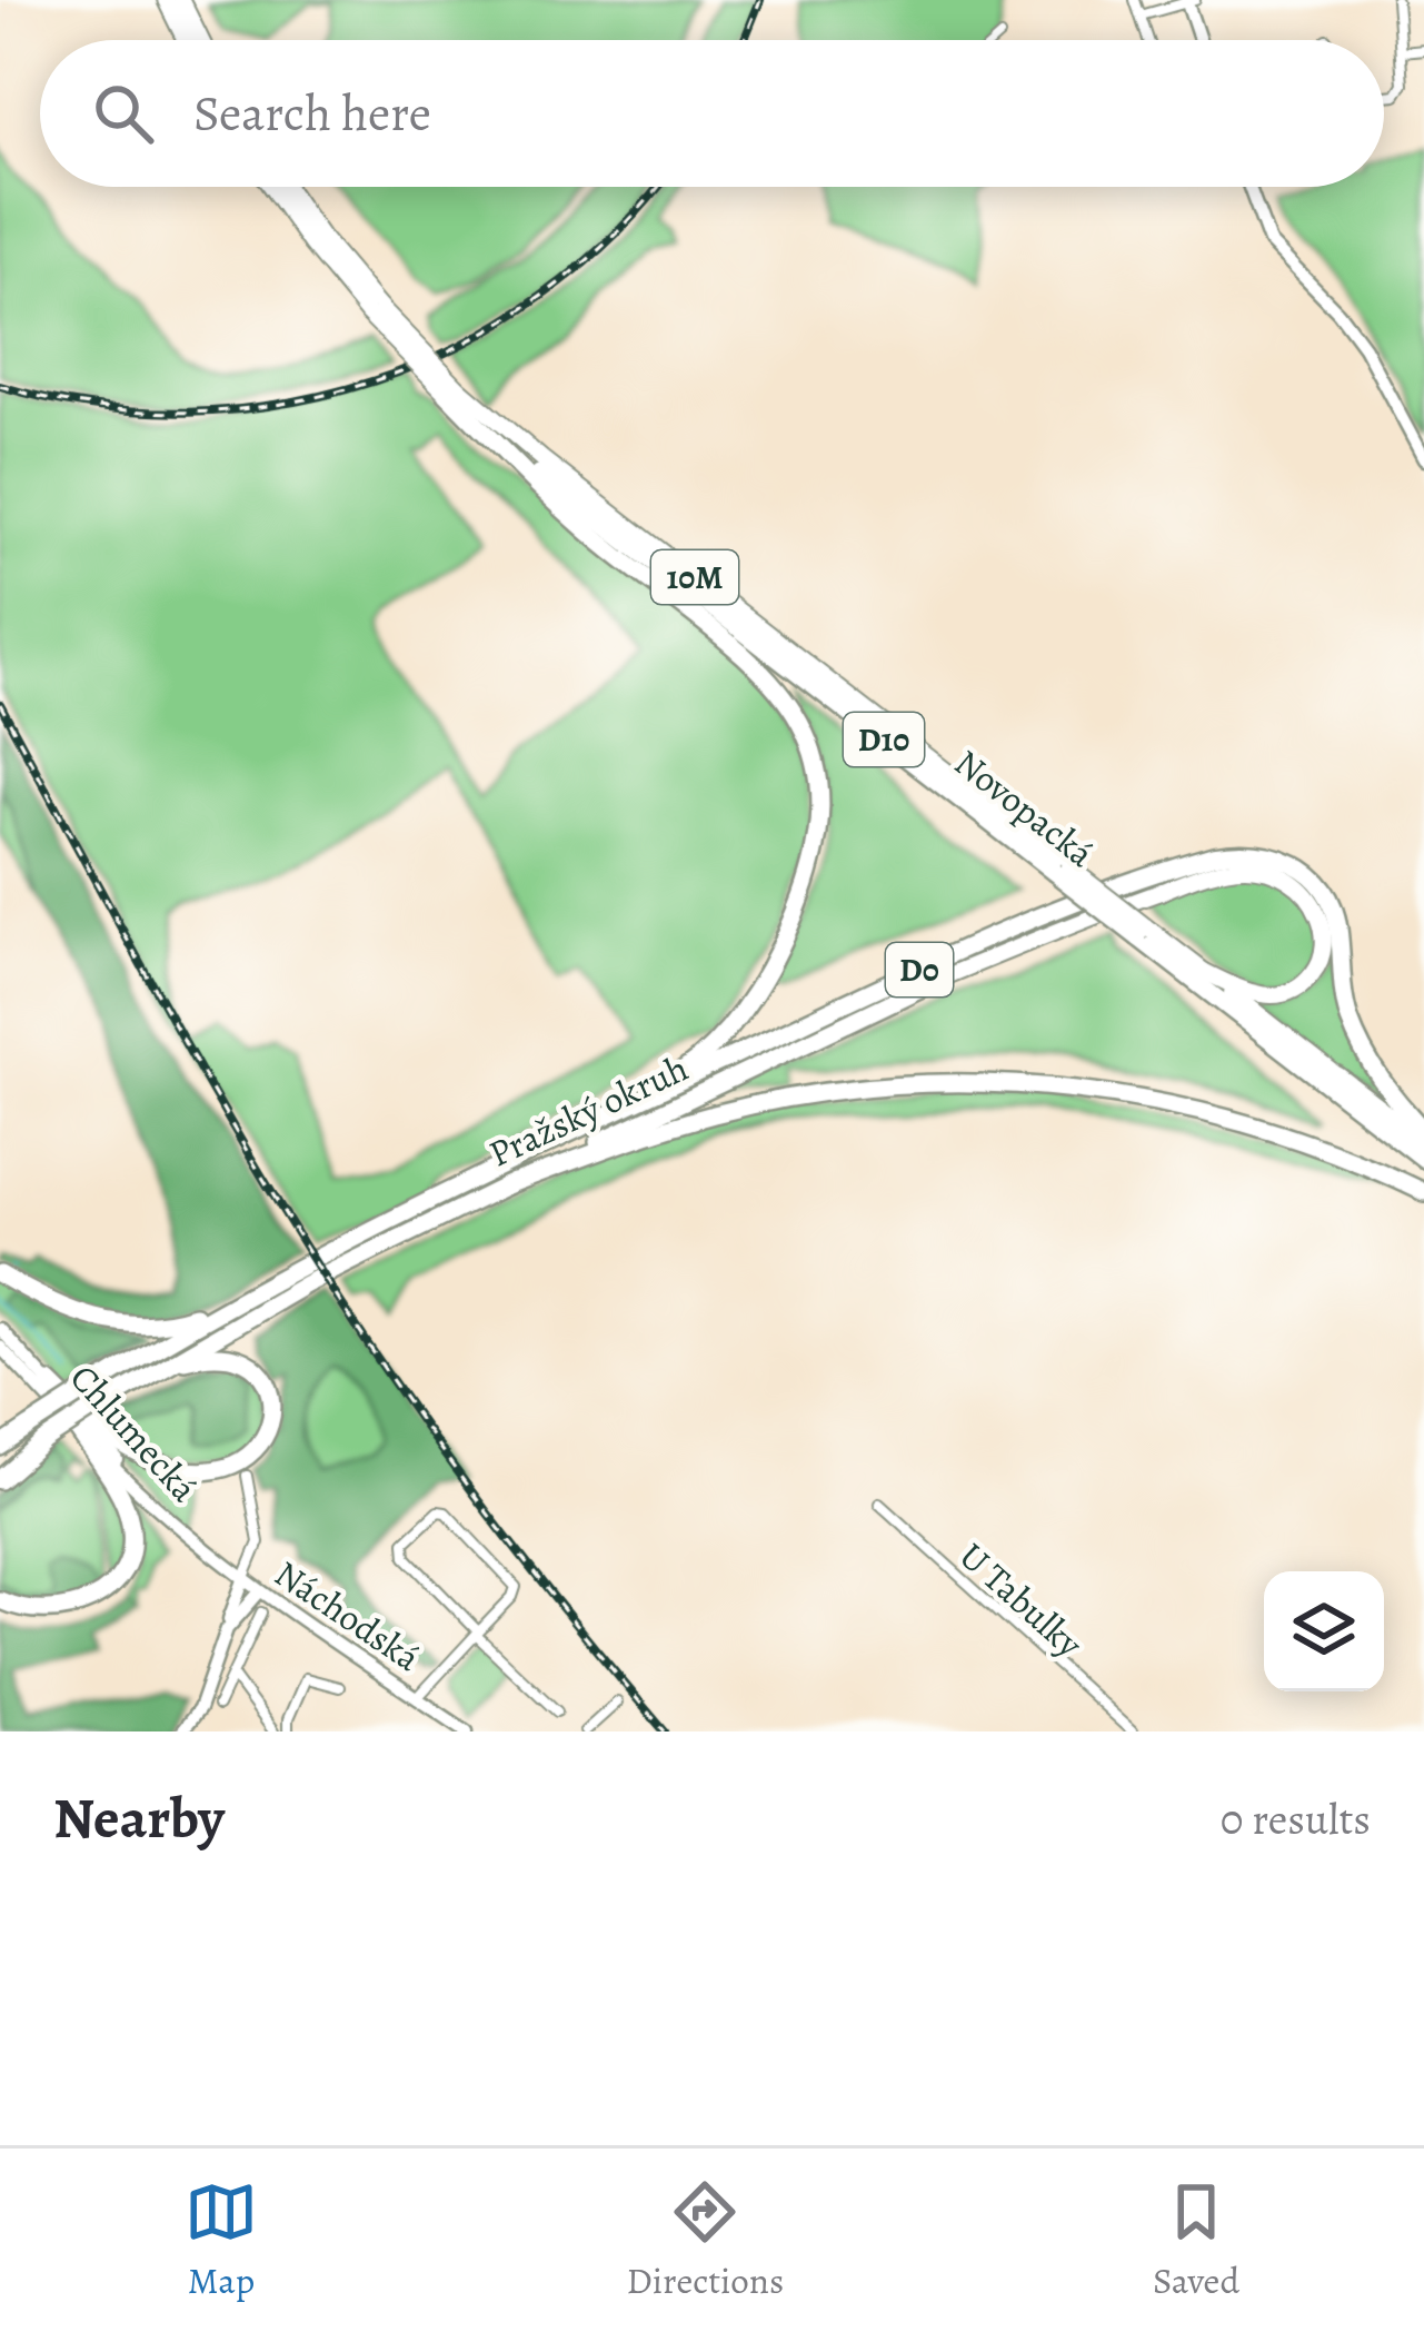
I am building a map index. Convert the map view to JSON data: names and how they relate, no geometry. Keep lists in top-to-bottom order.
{
  "streets": {
    "highway": [
      "D10",
      "Novopacká",
      "D0",
      "Pražský okruh"
    ],
    "main road": ["Chlumecká", "Náchodská"],
    "street": ["U Tabulky"]
  },
  "crossings": [
    ["Novopacká", "Pražský okruh"],
    ["Chlumecká", "Náchodská"]
  ],
  "page": {
    "search": "Search here",
    "heading": ["Nearby", "0 results"],
    "nav": ["Map", "Directions", "Saved"]
  }
}
